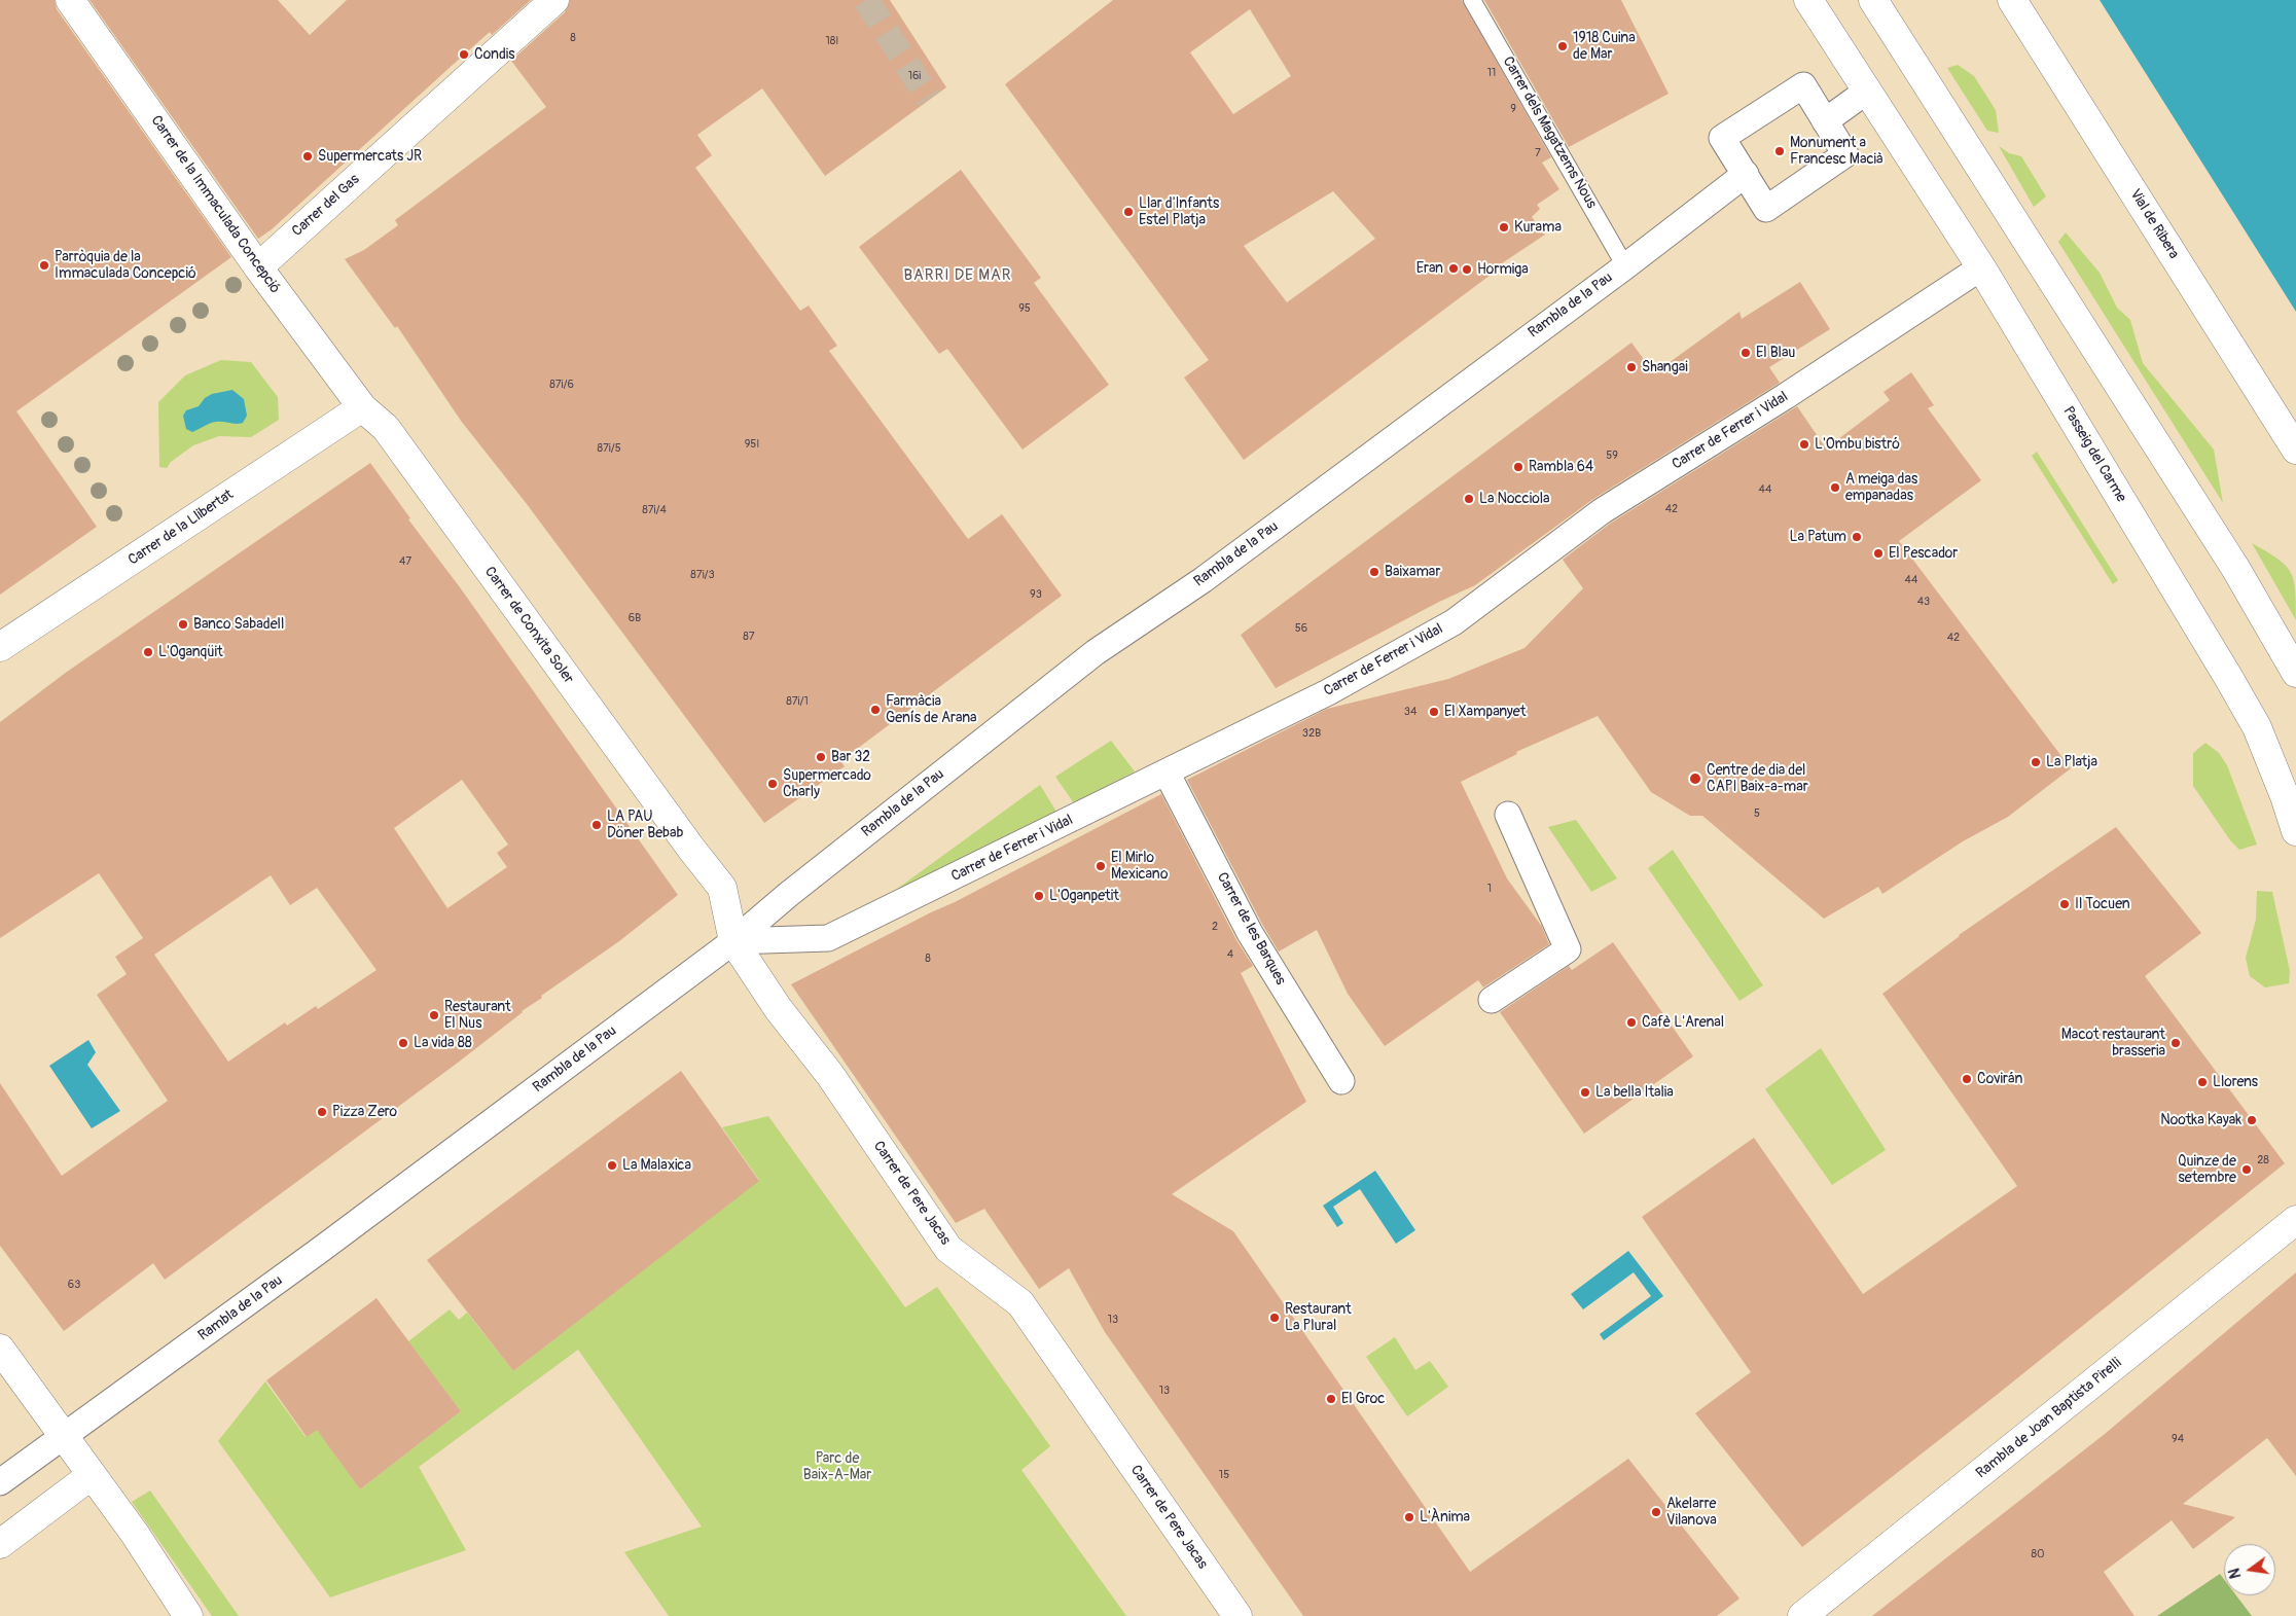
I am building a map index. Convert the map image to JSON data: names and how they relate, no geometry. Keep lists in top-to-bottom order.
{
  "streets": {
    "street": [
      "Carrer de la Immaculada Concepció",
      "Carrer del Gas",
      "Vial de Ribera",
      "Rambla de la Pau",
      "Carrer de Ferrer i Vidal",
      "Passeig del Carme",
      "Carrer de la Llibertat",
      "Carrer de Conxita Soler",
      "Carrer de les Barques",
      "Carrer de Pere Jacas",
      "Rambla de Joan Baptista Pirelli"
    ],
    "lane": ["Carrer dels Magatzems Nous"]
  },
  "crossings": [
    ["Carrer dels Magatzems Nous", "Rambla de la Pau"],
    ["Carrer de la Immaculada Concepció", "Carrer del Gas"],
    ["Carrer de la Immaculada Concepció", "Carrer de la Llibertat"],
    ["Carrer de la Immaculada Concepció", "Carrer de Conxita Soler"],
    ["Rambla de la Pau", "Carrer de Ferrer i Vidal"],
    ["Rambla de la Pau", "Carrer de Pere Jacas"],
    ["Carrer de Ferrer i Vidal", "Passeig del Carme"],
    ["Carrer de Ferrer i Vidal", "Carrer de les Barques"],
    ["Carrer de Ferrer i Vidal", "Carrer de Pere Jacas"],
    ["Carrer de la Llibertat", "Carrer de Conxita Soler"],
    ["Carrer de Conxita Soler", "Carrer de Pere Jacas"]
  ],
  "districts": ["BARRI DE MAR"],
  "parks": ["Parc de Baix-A-Mar"],
  "places": [
    "1918 Cuina de Mar",
    "Condis",
    "Monument a Francesc Macià",
    "Supermercats JR",
    "Llar d'Infants Estel Platja",
    "Kurama",
    "Parròquia de la Immaculada Concepció",
    "Eran",
    "Hormiga",
    "El Blau",
    "Shangai",
    "L'Ombu bistró",
    "Rambla 64",
    "A meiga das empanadas",
    "La Nocciola",
    "La Patum",
    "El Pescador",
    "Baixamar",
    "Banco Sabadell",
    "L'Oganqüit",
    "Farmàcia Genís de Arana",
    "El Xampanyet",
    "Bar 32",
    "La Platja",
    "Centre de dia del CAPI Baix-a-mar",
    "Supermercado Charly",
    "LA PAU Döner Bebab",
    "El Mirlo Mexicano",
    "L'Oganpetit",
    "Il Tocuen",
    "Restaurant El Nus",
    "Cafè L'Arenal",
    "La vida 88",
    "Macot restaurant brasseria",
    "Covirán",
    "Llorens",
    "La bella Italia",
    "Pizza Zero",
    "Nootka Kayak",
    "La Malaxica",
    "Quinze de setembre",
    "Restaurant La Plural",
    "El Groc",
    "Akelarre Vilanova",
    "L'Ànima"
  ],
  "house_numbers": [
    "8",
    "18I",
    "11",
    "16i",
    "9",
    "7",
    "95",
    "87i/6",
    "95I",
    "87i/5",
    "59",
    "44",
    "42",
    "87i/4",
    "47",
    "87i/3",
    "44",
    "93",
    "43",
    "6B",
    "56",
    "87",
    "42",
    "87i/1",
    "34",
    "32B",
    "5",
    "1",
    "2",
    "4",
    "8",
    "28",
    "63",
    "13",
    "13",
    "94",
    "15",
    "80"
  ],
  "north": "left"
}
